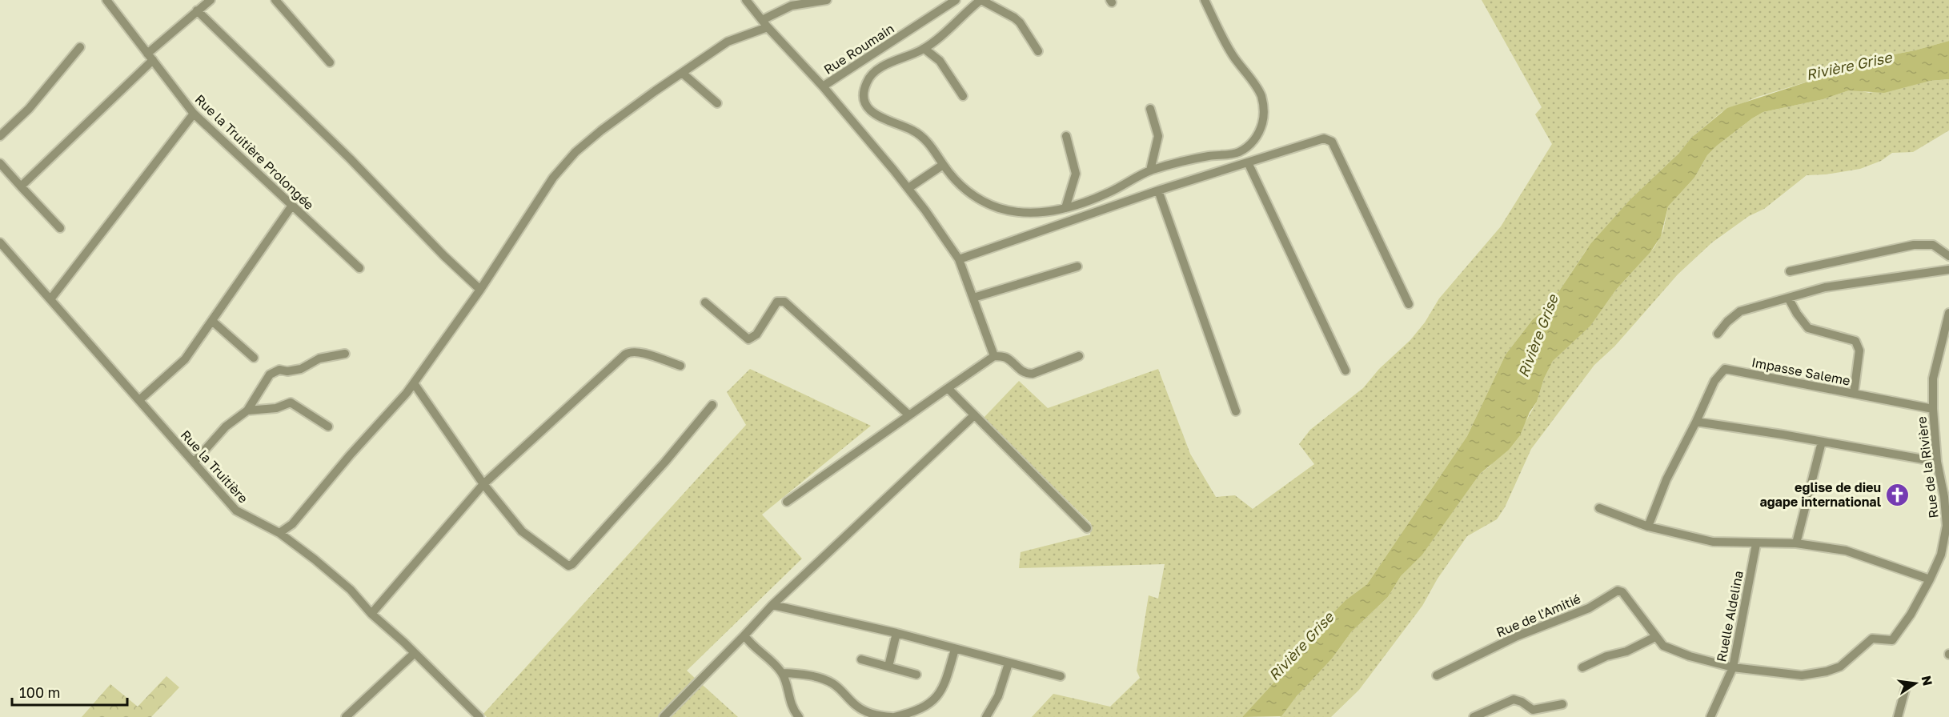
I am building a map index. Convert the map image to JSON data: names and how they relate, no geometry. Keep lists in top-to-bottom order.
{
  "streets": {
    "street": [
      "Rue Roumain",
      "Rue la Truitière Prolongée",
      "Impasse Saleme",
      "Rue la Truitière",
      "Rue de la Rivière",
      "Rue de l'Amitié",
      "Ruelle Aldelina"
    ]
  },
  "crossings": [
    ["Impasse Saleme", "Rue de la Rivière"],
    ["Rue de la Rivière", "Rue de l'Amitié"],
    ["Rue de l'Amitié", "Ruelle Aldelina"]
  ],
  "water": ["Rivière Grise"],
  "places": {
    "church": ["eglise de dieu agape international"]
  },
  "scale_bar": "100 m",
  "north": "right"
}
